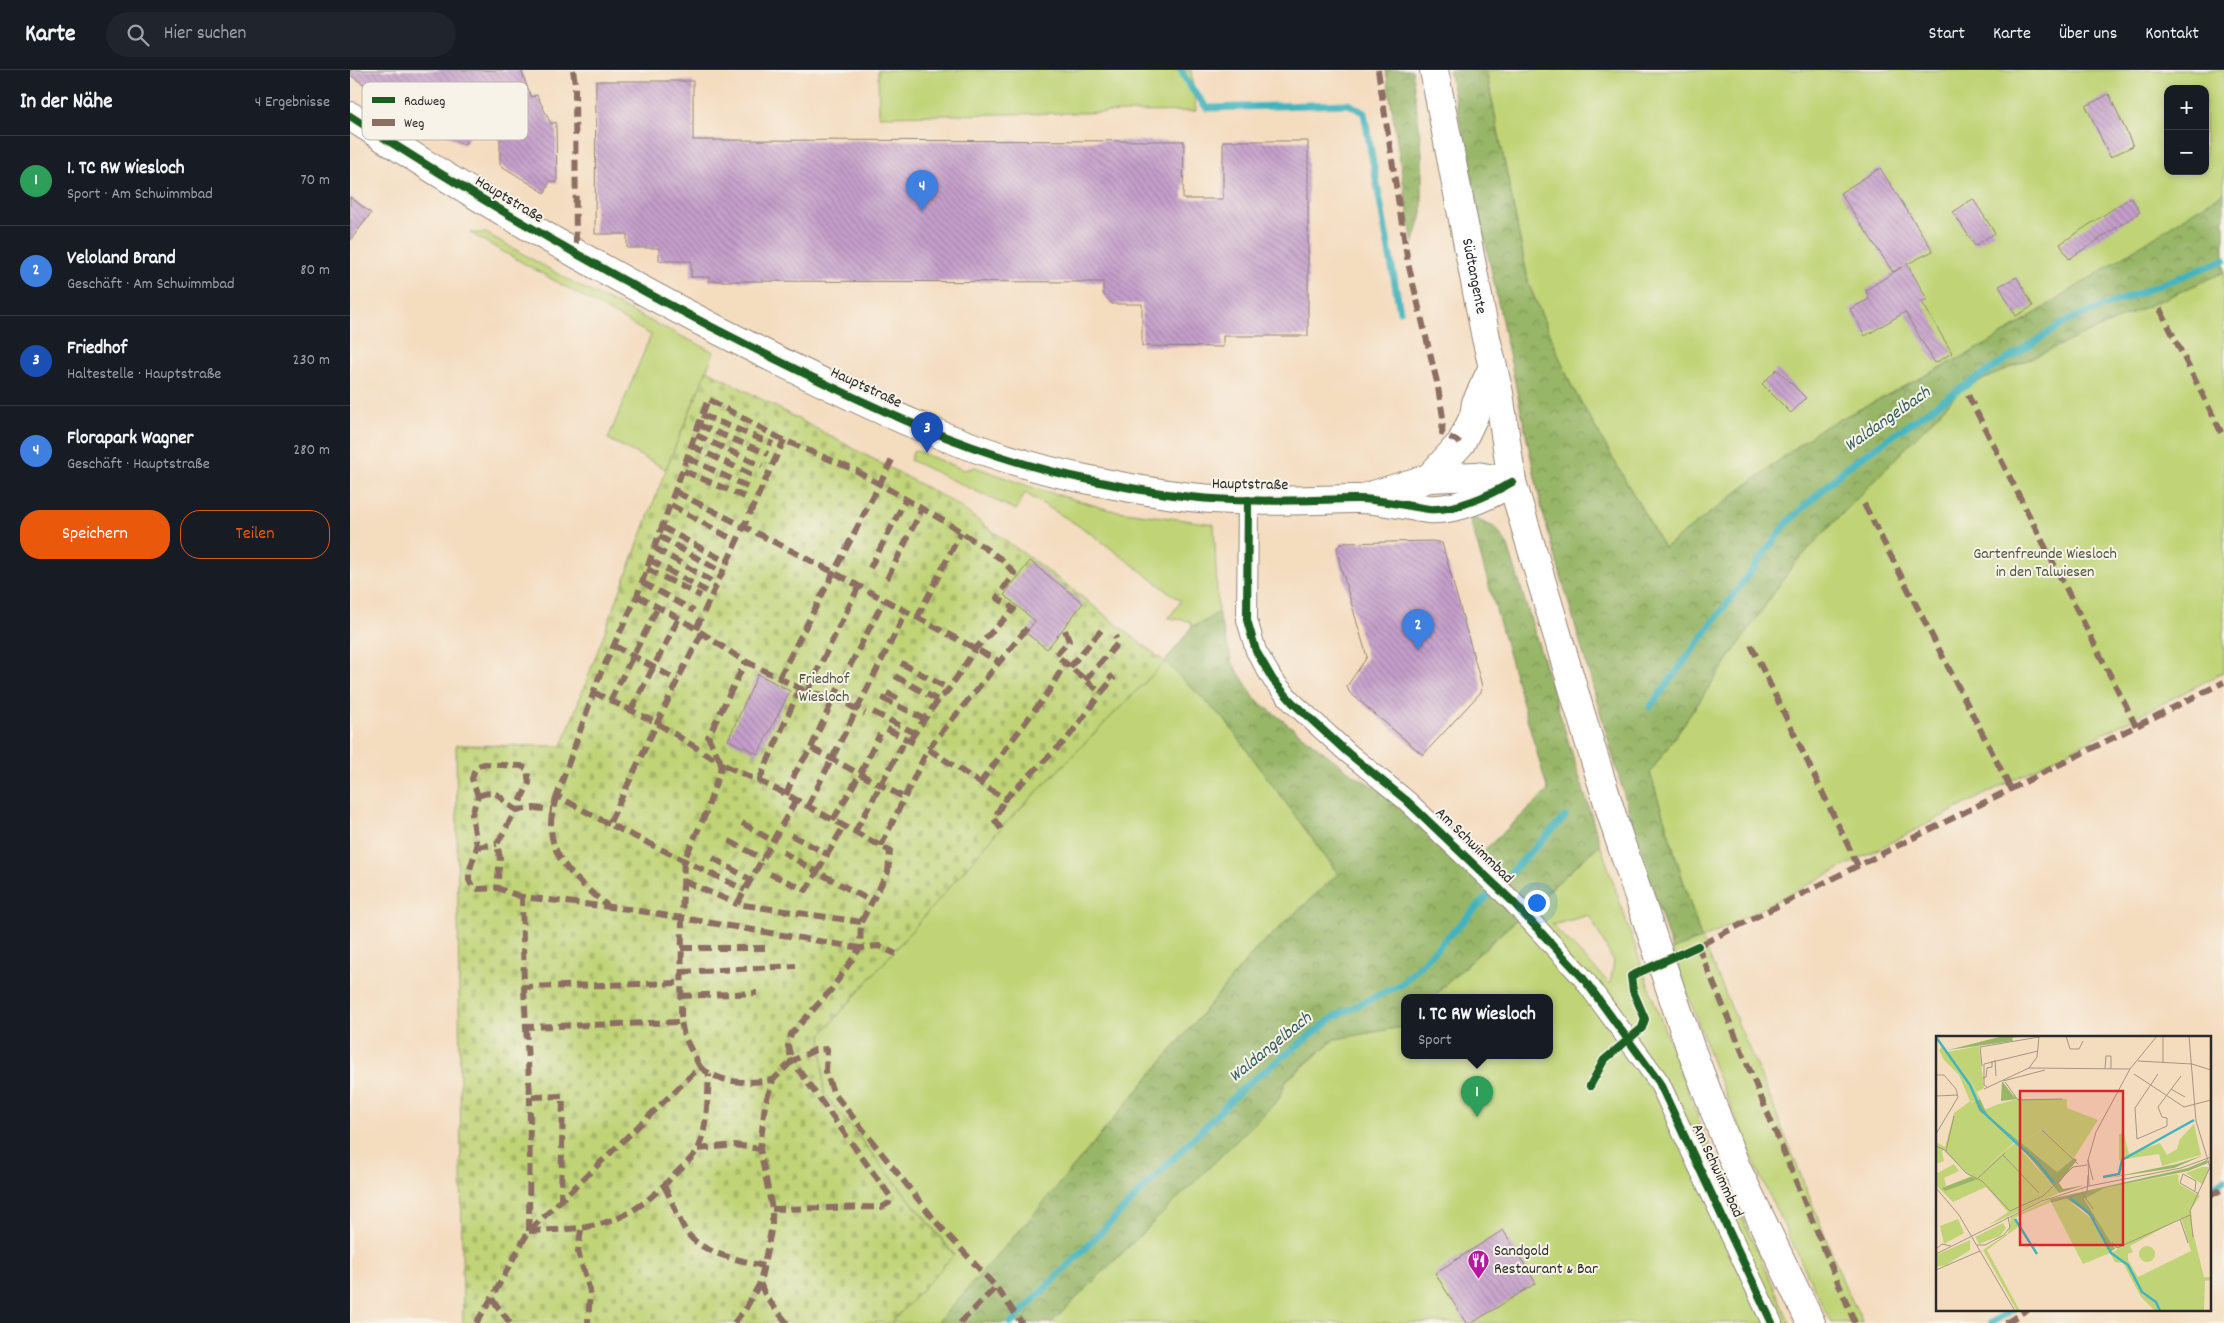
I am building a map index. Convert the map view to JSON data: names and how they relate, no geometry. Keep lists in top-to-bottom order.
{
  "streets": {
    "street": ["Hauptstraße", "Südtangente", "Am Schwimmbad"]
  },
  "crossings": [
    ["Hauptstraße", "Südtangente"],
    ["Hauptstraße", "Am Schwimmbad"]
  ],
  "water": ["Waldangelbach"],
  "parks": ["Gartenfreunde Wiesloch in den Talwiesen", "Friedhof Wiesloch"],
  "places": {
    "restaurant": ["Sandgold Restaurant & Bar"]
  },
  "legend": ["Radweg", "Weg"],
  "page": {
    "header": "Karte",
    "search": "Hier suchen",
    "nav": [
      "Start",
      "Karte",
      "Über uns",
      "Kontakt"
    ],
    "heading": ["In der Nähe", "4 Ergebnisse"],
    "map_buttons": ["+", "−"],
    "list": [
      {
        "mark": "1",
        "name": "1. TC RW Wiesloch",
        "note": "Sport · Am Schwimmbad",
        "value": "70 m"
      },
      {
        "mark": "2",
        "name": "Veloland Brand",
        "note": "Geschäft · Am Schwimmbad",
        "value": "80 m"
      },
      {
        "mark": "3",
        "name": "Friedhof",
        "note": "Haltestelle · Hauptstraße",
        "value": "230 m"
      },
      {
        "mark": "4",
        "name": "Florapark Wagner",
        "note": "Geschäft · Hauptstraße",
        "value": "280 m"
      }
    ],
    "pins": [
      "4",
      "3",
      "2",
      "1"
    ],
    "buttons": ["Speichern", "Teilen"],
    "popup": ["1. TC RW Wiesloch", "Sport"]
  }
}
